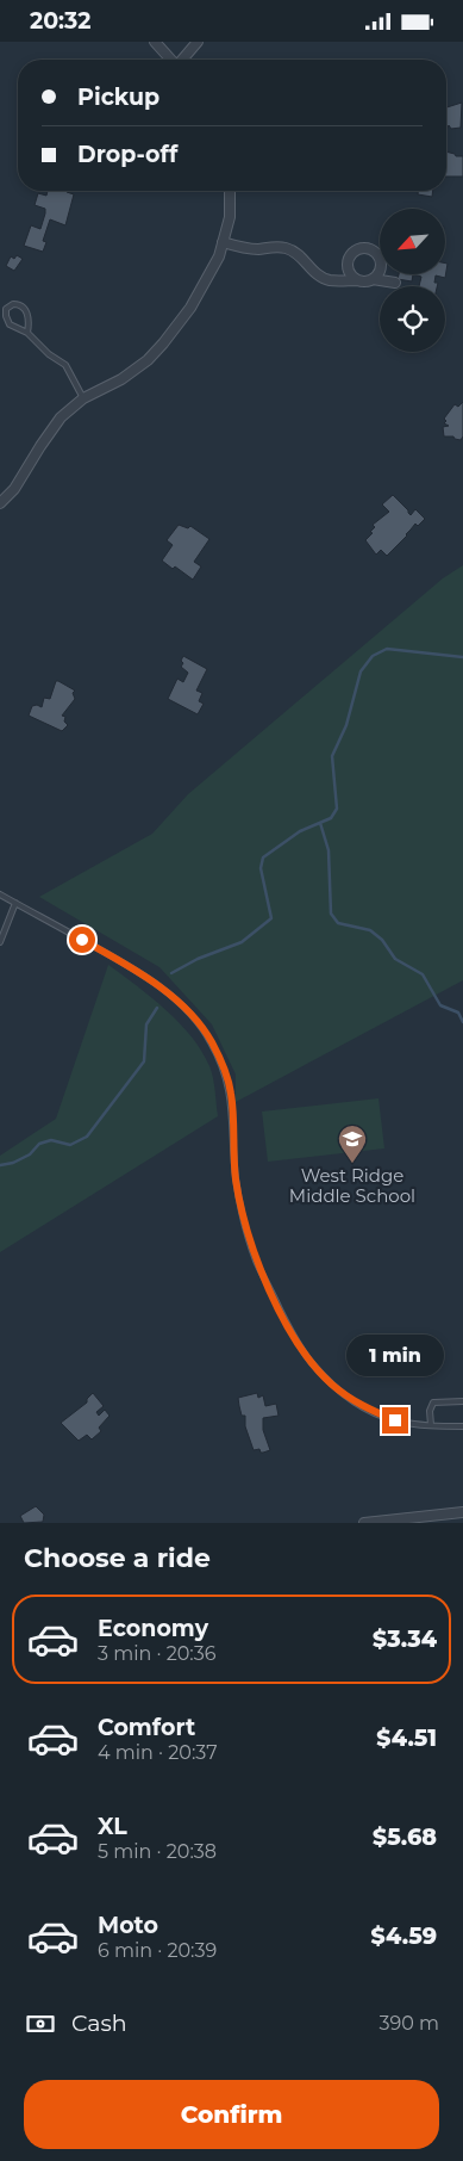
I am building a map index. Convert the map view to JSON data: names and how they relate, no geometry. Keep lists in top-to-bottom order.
{
  "places": {
    "school or university": ["West Ridge Middle School"]
  },
  "north": "bottom left",
  "page": {
    "status": "20:32",
    "banner": ["Pickup", "Drop-off"],
    "bubble": "1 min",
    "heading": "Choose a ride",
    "list": [
      {
        "name": "Economy",
        "note": "3 min · 20:36",
        "value": "$3.34"
      },
      {
        "name": "Comfort",
        "note": "4 min · 20:37",
        "value": "$4.51"
      },
      {
        "name": "XL",
        "note": "5 min · 20:38",
        "value": "$5.68"
      },
      {
        "name": "Moto",
        "note": "6 min · 20:39",
        "value": "$4.59"
      }
    ],
    "pay": ["Cash", "390 m"],
    "buttons": "Confirm"
  }
}
